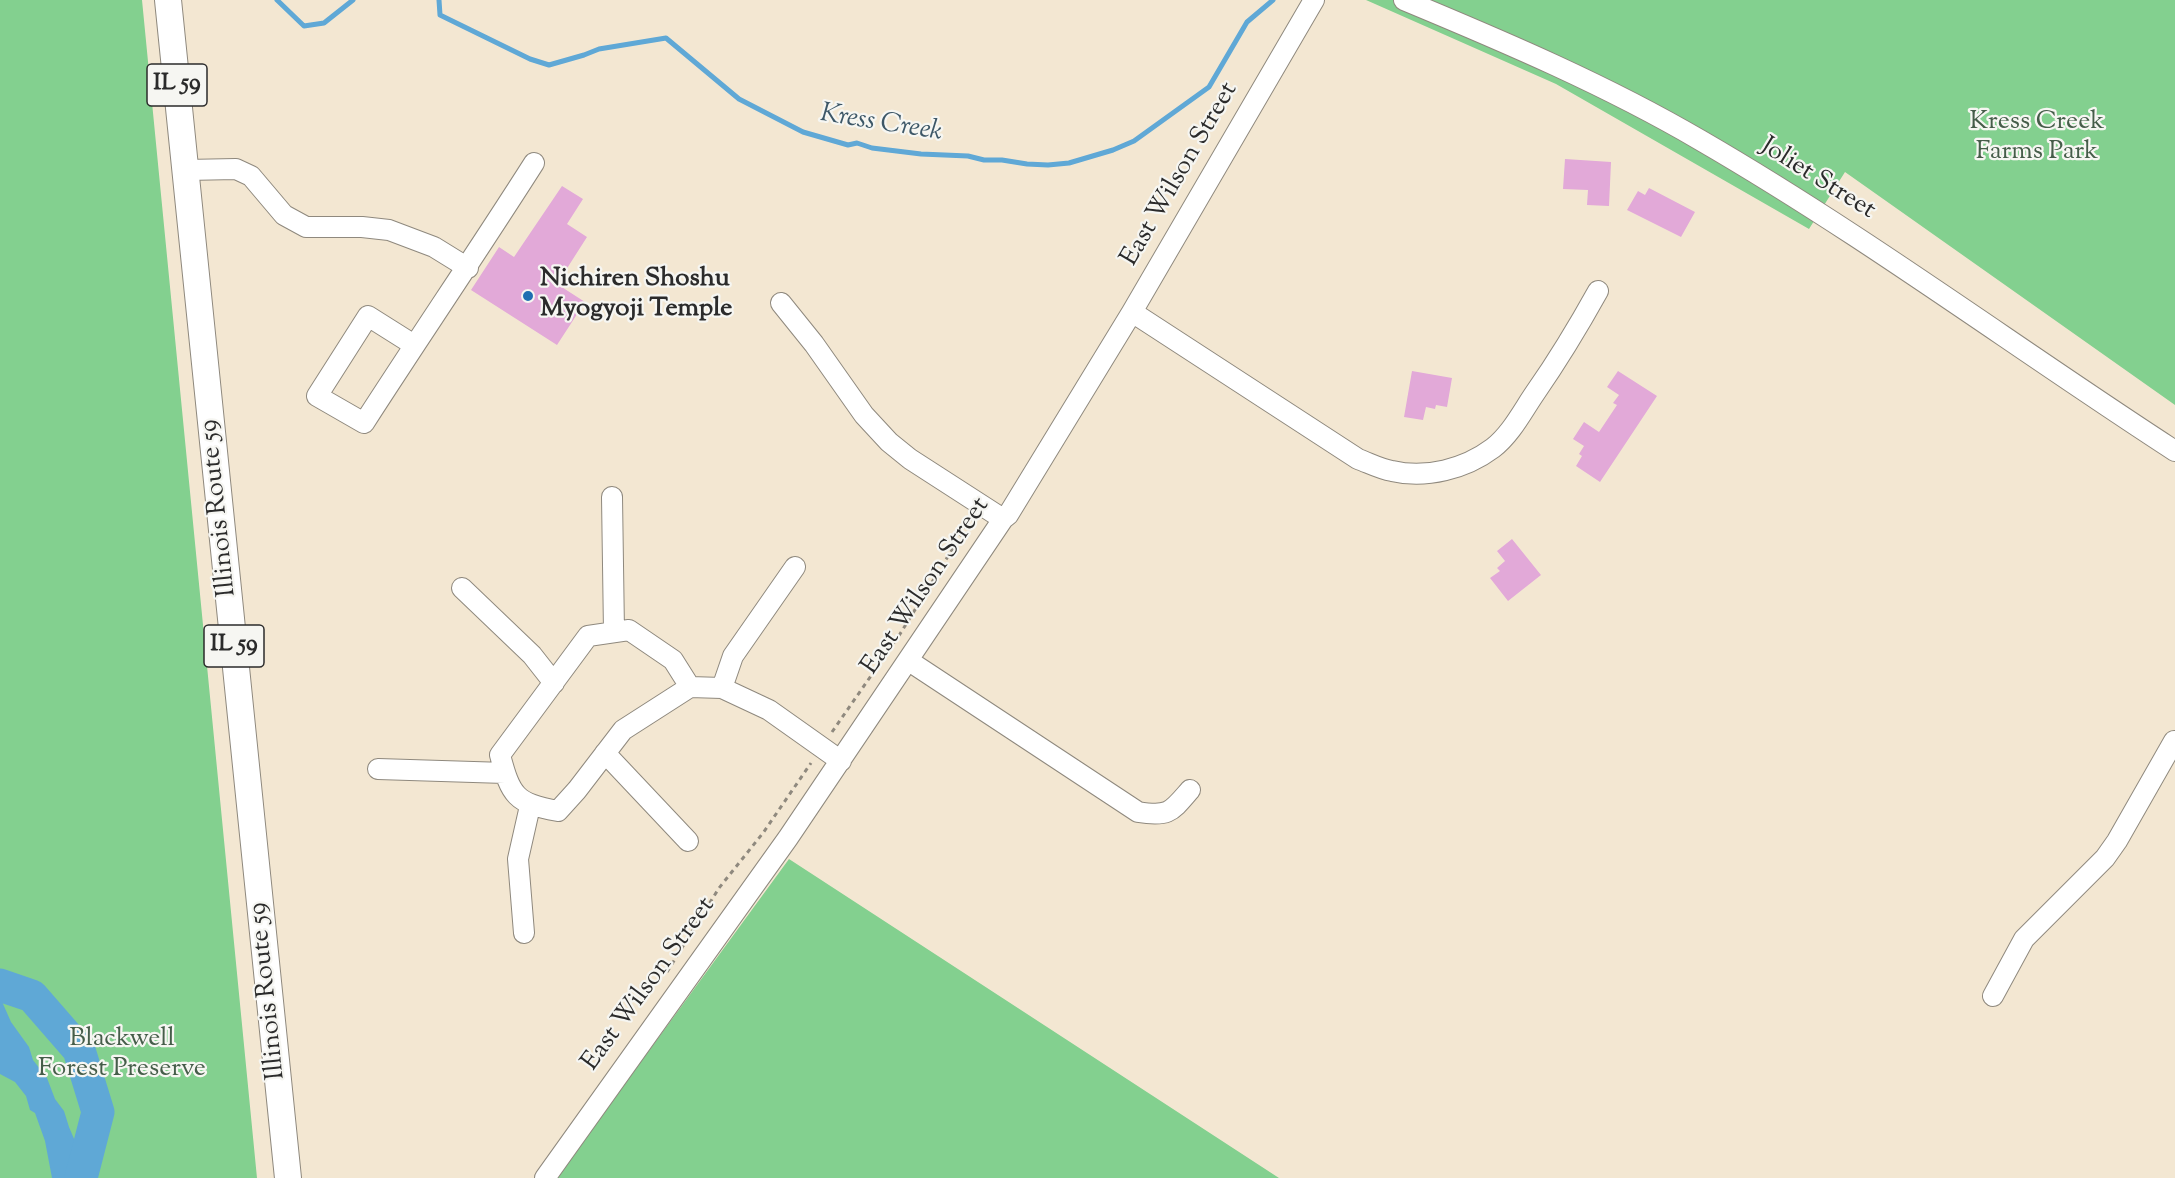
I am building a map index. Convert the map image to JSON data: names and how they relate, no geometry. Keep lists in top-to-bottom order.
{
  "streets": {
    "main road": ["IL 59", "Illinois Route 59"],
    "street": ["East Wilson Street", "Joliet Street"]
  },
  "water": ["Kress Creek"],
  "parks": ["Kress Creek Farms Park", "Blackwell Forest Preserve"],
  "places": ["Nichiren Shoshu Myogyoji Temple"]
}
